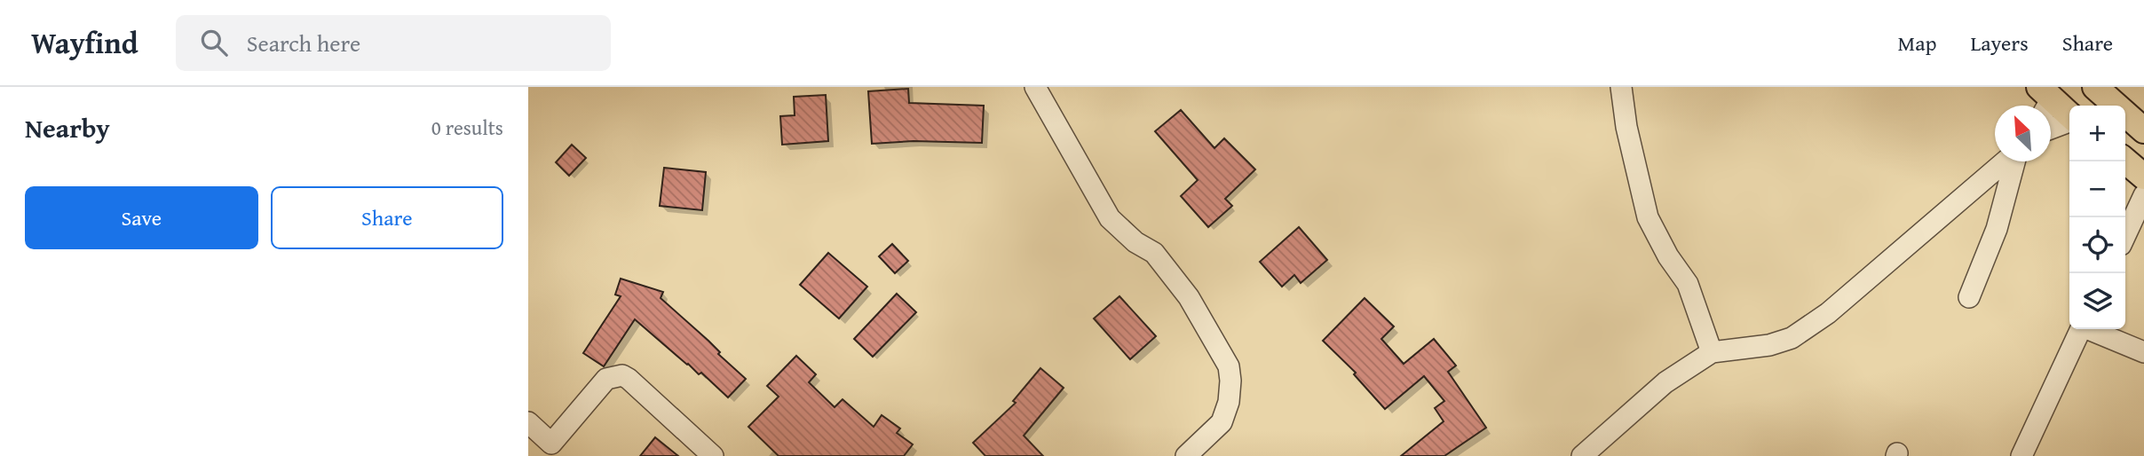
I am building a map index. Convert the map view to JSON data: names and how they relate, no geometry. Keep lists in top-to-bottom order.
{
  "north": "top left",
  "page": {
    "header": "Wayfind",
    "search": "Search here",
    "nav": ["Map", "Layers", "Share"],
    "heading": ["Nearby", "0 results"],
    "map_buttons": ["+", "−"],
    "buttons": ["Save", "Share"]
  }
}
